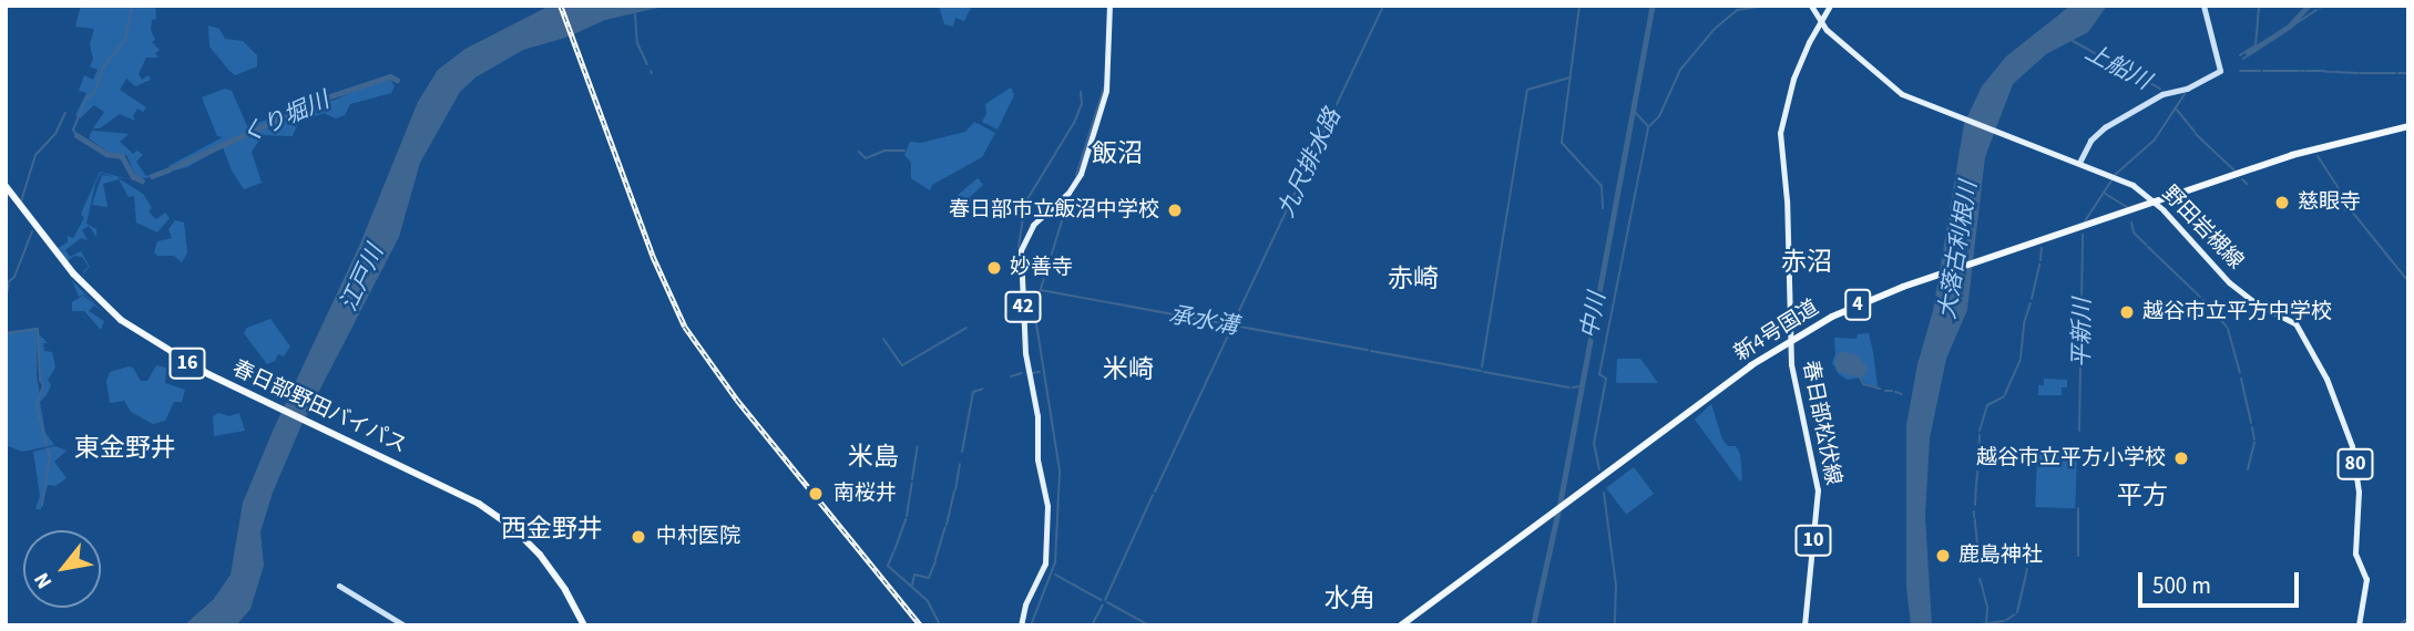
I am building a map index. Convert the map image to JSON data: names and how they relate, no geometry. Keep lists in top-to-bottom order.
{
  "streets": {
    "highway": [
      "4",
      "新4号国道",
      "16",
      "春日部野田バイパス"
    ],
    "main road": [
      "野田岩槻線",
      "42",
      "春日部松伏線",
      "80",
      "10"
    ]
  },
  "crossings": [
    ["野田岩槻線", "新4号国道"],
    ["野田岩槻線", "春日部松伏線"],
    ["新4号国道", "春日部松伏線"]
  ],
  "districts": [
    "飯沼",
    "赤沼",
    "赤崎",
    "米崎",
    "東金野井",
    "米島",
    "平方",
    "西金野井",
    "水角"
  ],
  "water": [
    "上船川",
    "くり堀川",
    "九尺排水路",
    "大落古利根川",
    "江戸川",
    "中川",
    "承水溝",
    "平新川"
  ],
  "places": [
    "慈眼寺",
    "春日部市立飯沼中学校",
    "妙善寺",
    "越谷市立平方中学校",
    "越谷市立平方小学校",
    "南桜井",
    "中村医院",
    "鹿島神社"
  ],
  "scale_bar": "500 m",
  "north": "bottom left"
}
